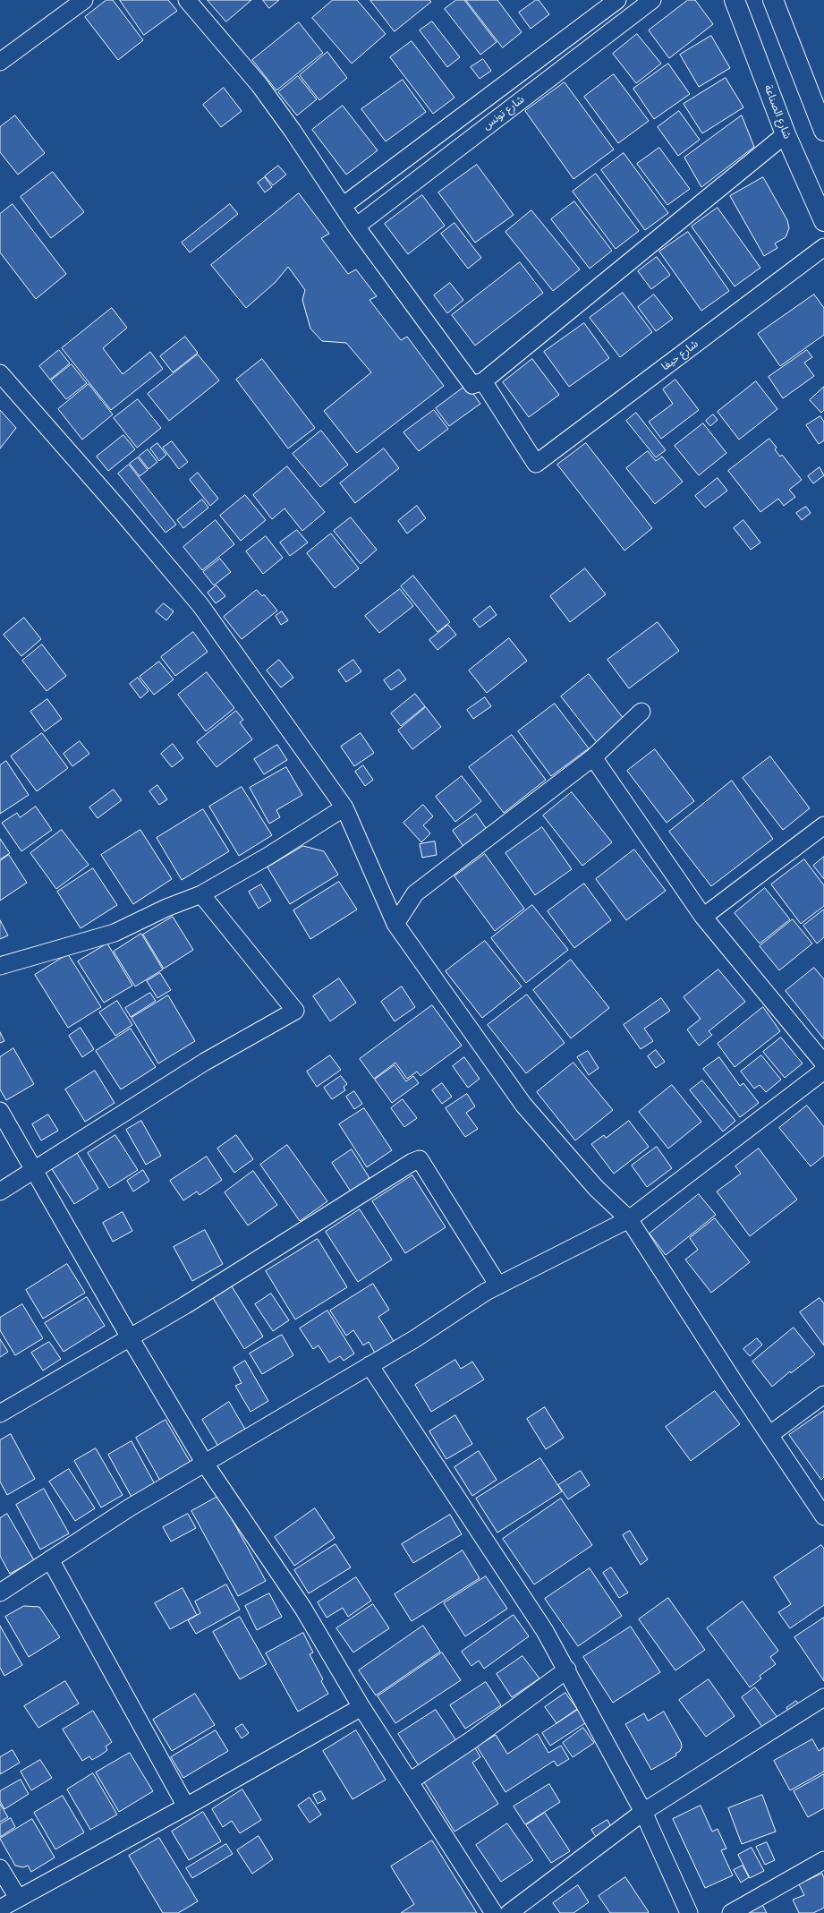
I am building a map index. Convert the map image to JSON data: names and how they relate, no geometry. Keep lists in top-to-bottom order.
{
  "streets": {
    "main road": ["شارع الصناعة"],
    "street": ["شارع تونس", "شارع حيفا"]
  }
}
